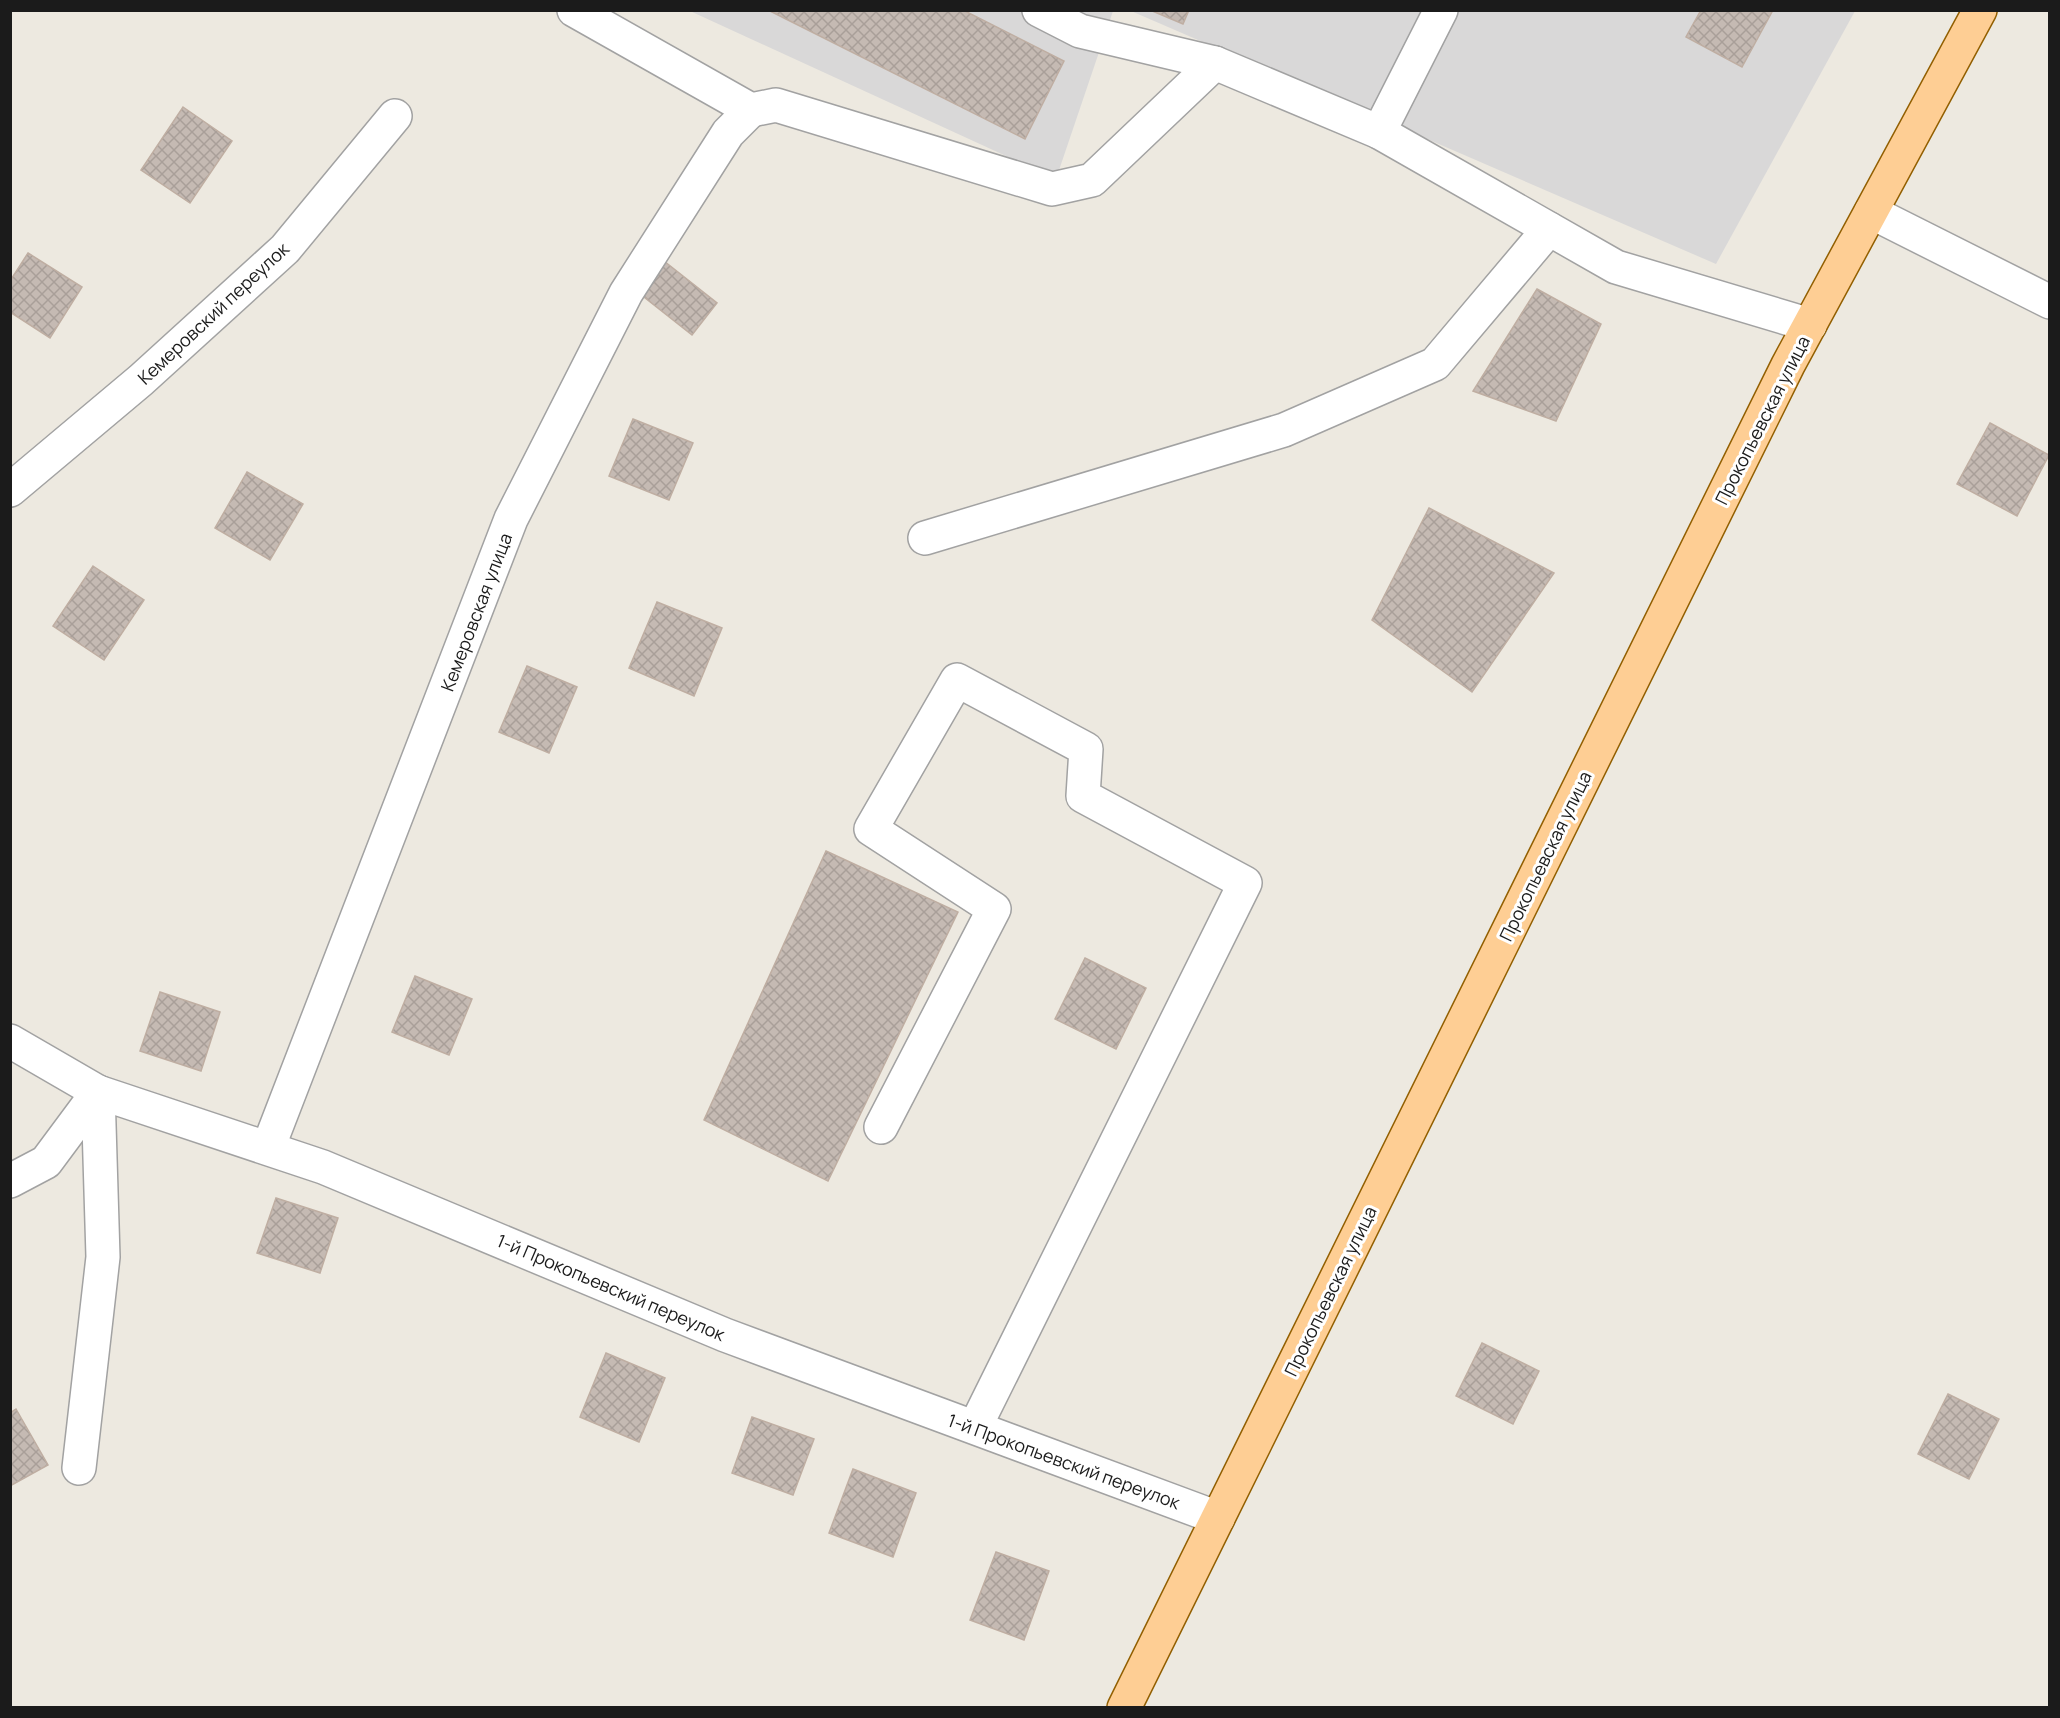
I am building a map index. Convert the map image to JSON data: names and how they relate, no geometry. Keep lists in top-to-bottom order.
{
  "streets": {
    "main road": ["Прокопьевская улица"],
    "street": ["Кемеровский переулок", "Кемеровская улица", "1-й Прокопьевский переулок"]
  },
  "crossings": [
    ["Прокопьевская улица", "1-й Прокопьевский переулок"],
    ["Кемеровская улица", "1-й Прокопьевский переулок"]
  ]
}
